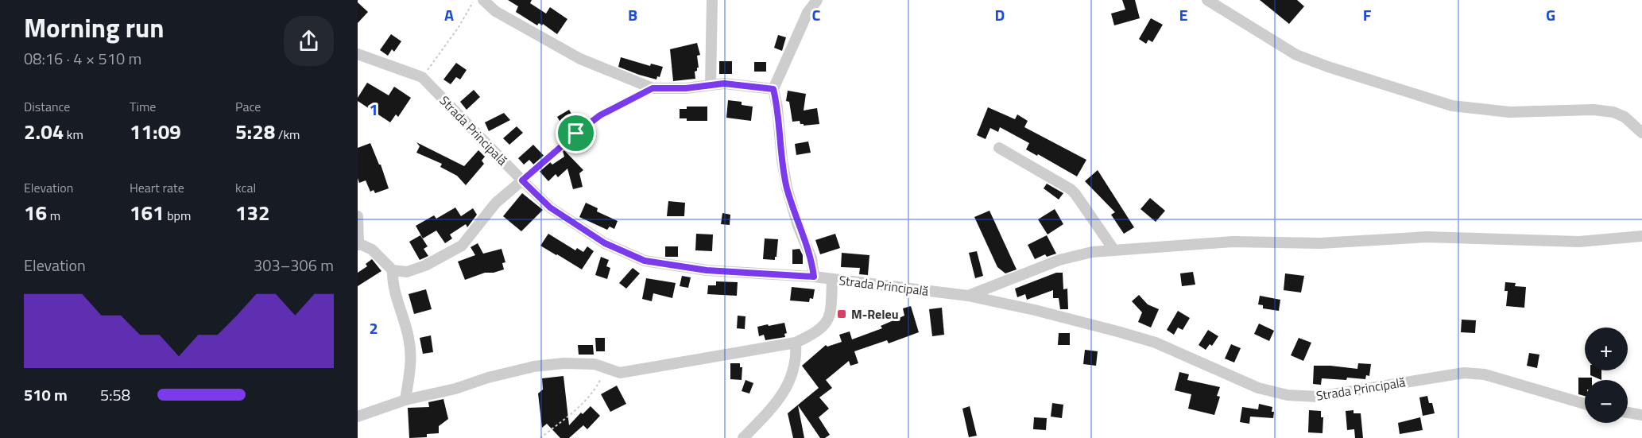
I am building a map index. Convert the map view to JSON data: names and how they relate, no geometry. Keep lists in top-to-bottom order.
{
  "streets": {
    "street": ["Strada Principală"]
  },
  "places": {
    "transit": ["M-Releu"]
  },
  "page": {
    "heading": ["Morning run", "08:16 · 4 × 510 m"],
    "stats": [
      ["Distance", "2.04 km"],
      ["Time", "11:09"],
      ["Pace", "5:28 /km"],
      ["Elevation", "16 m"],
      ["Heart rate", "161 bpm"],
      ["kcal", "132"]
    ],
    "chart": ["Elevation", "303–306 m"],
    "map_buttons": ["+", "−"],
    "list": [
      {
        "name": "510 m",
        "note": "5:58"
      }
    ]
  },
  "grid": {
    "columns": [
      "A",
      "B",
      "C",
      "D",
      "E",
      "F",
      "G"
    ],
    "rows": ["1", "2"]
  }
}
